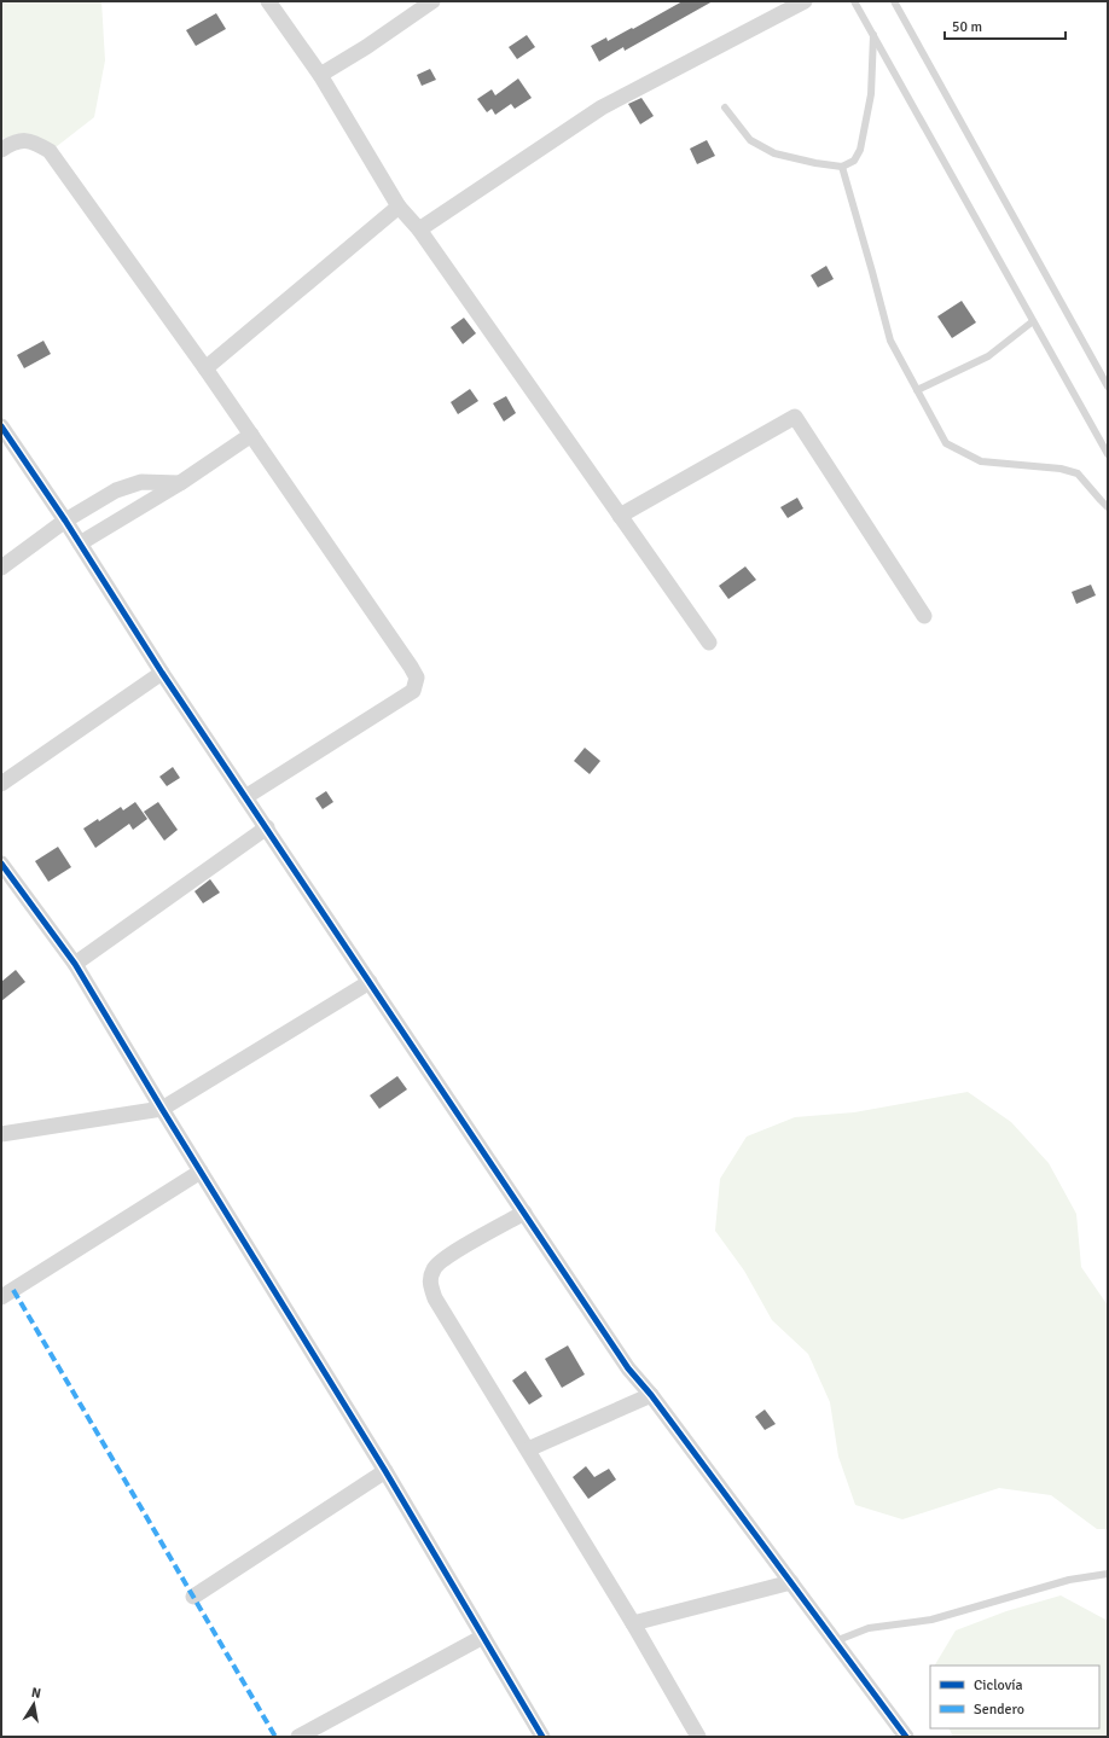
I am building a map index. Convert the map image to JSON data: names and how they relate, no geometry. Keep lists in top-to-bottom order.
{
  "legend": ["Ciclovía", "Sendero"],
  "scale_bar": "50 m",
  "north": "top"
}
